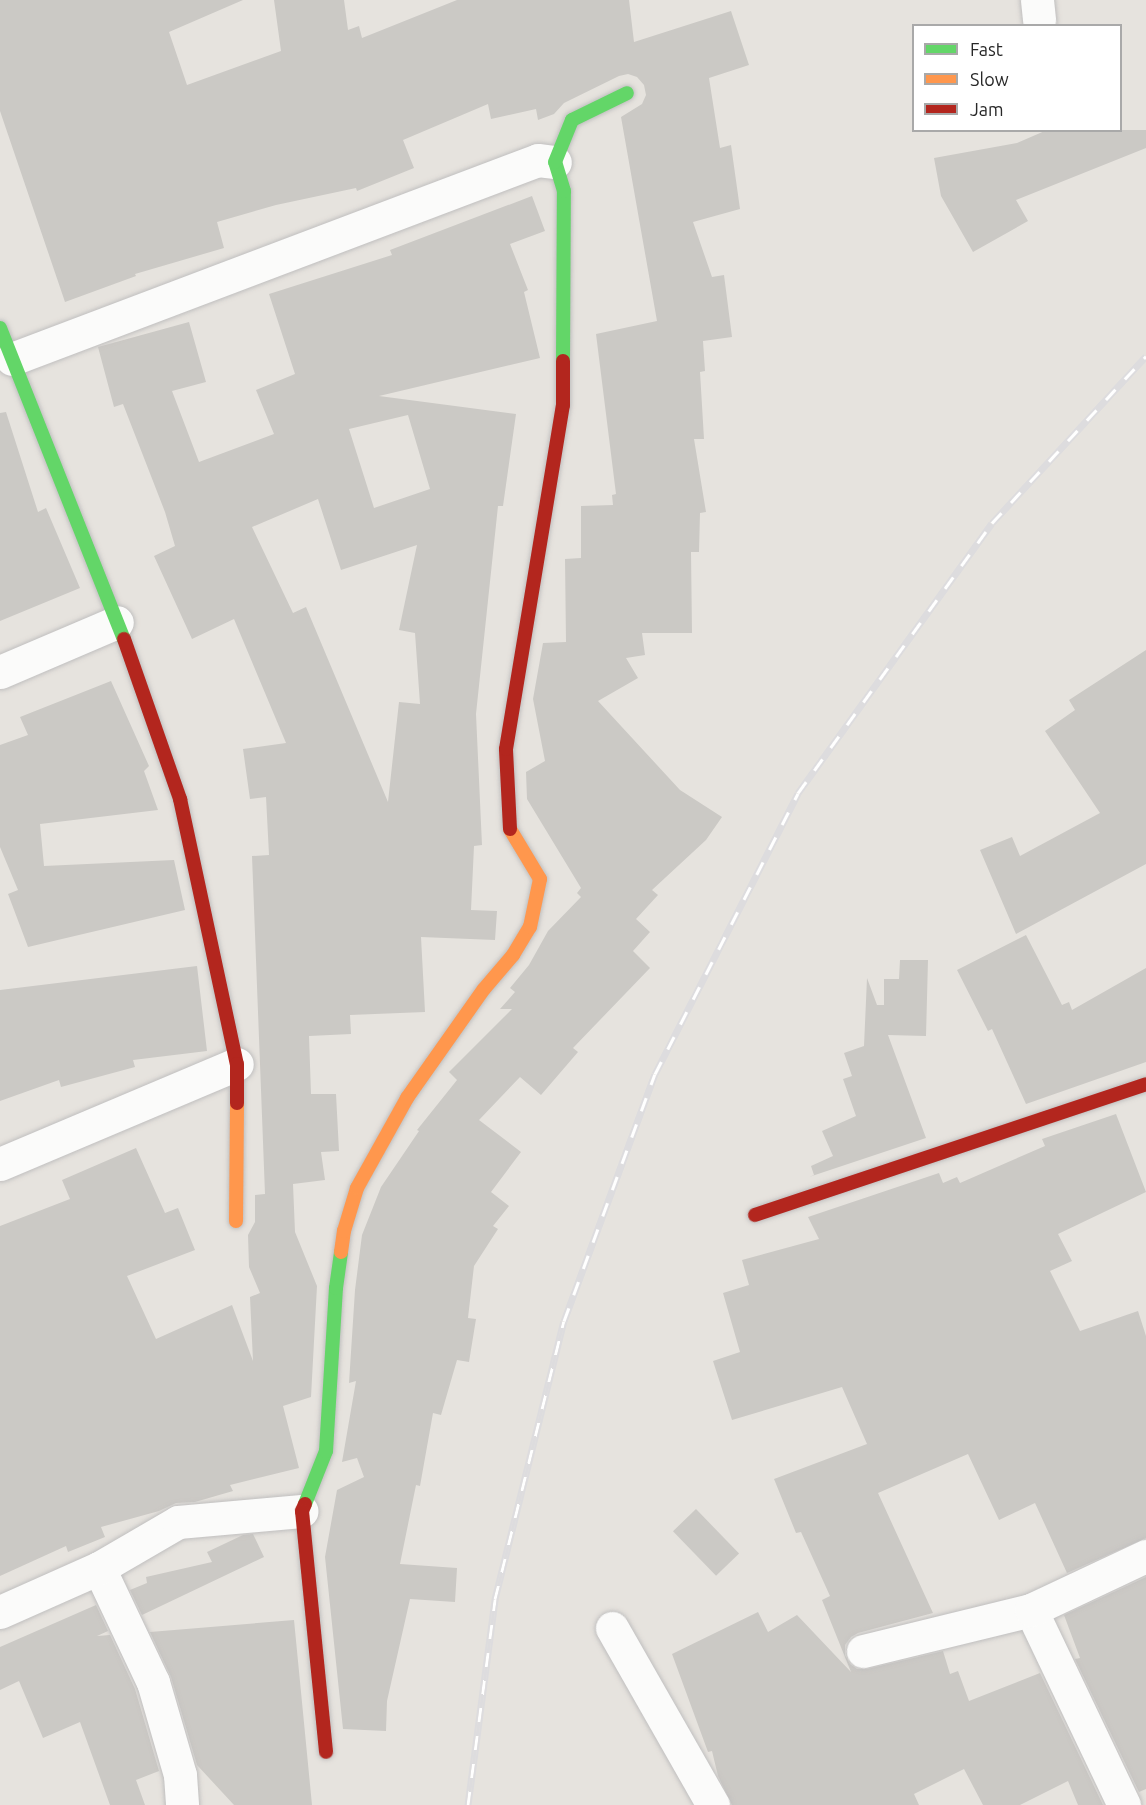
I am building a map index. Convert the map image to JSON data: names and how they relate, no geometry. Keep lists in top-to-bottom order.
{
  "legend": ["Fast", "Slow", "Jam"]
}
